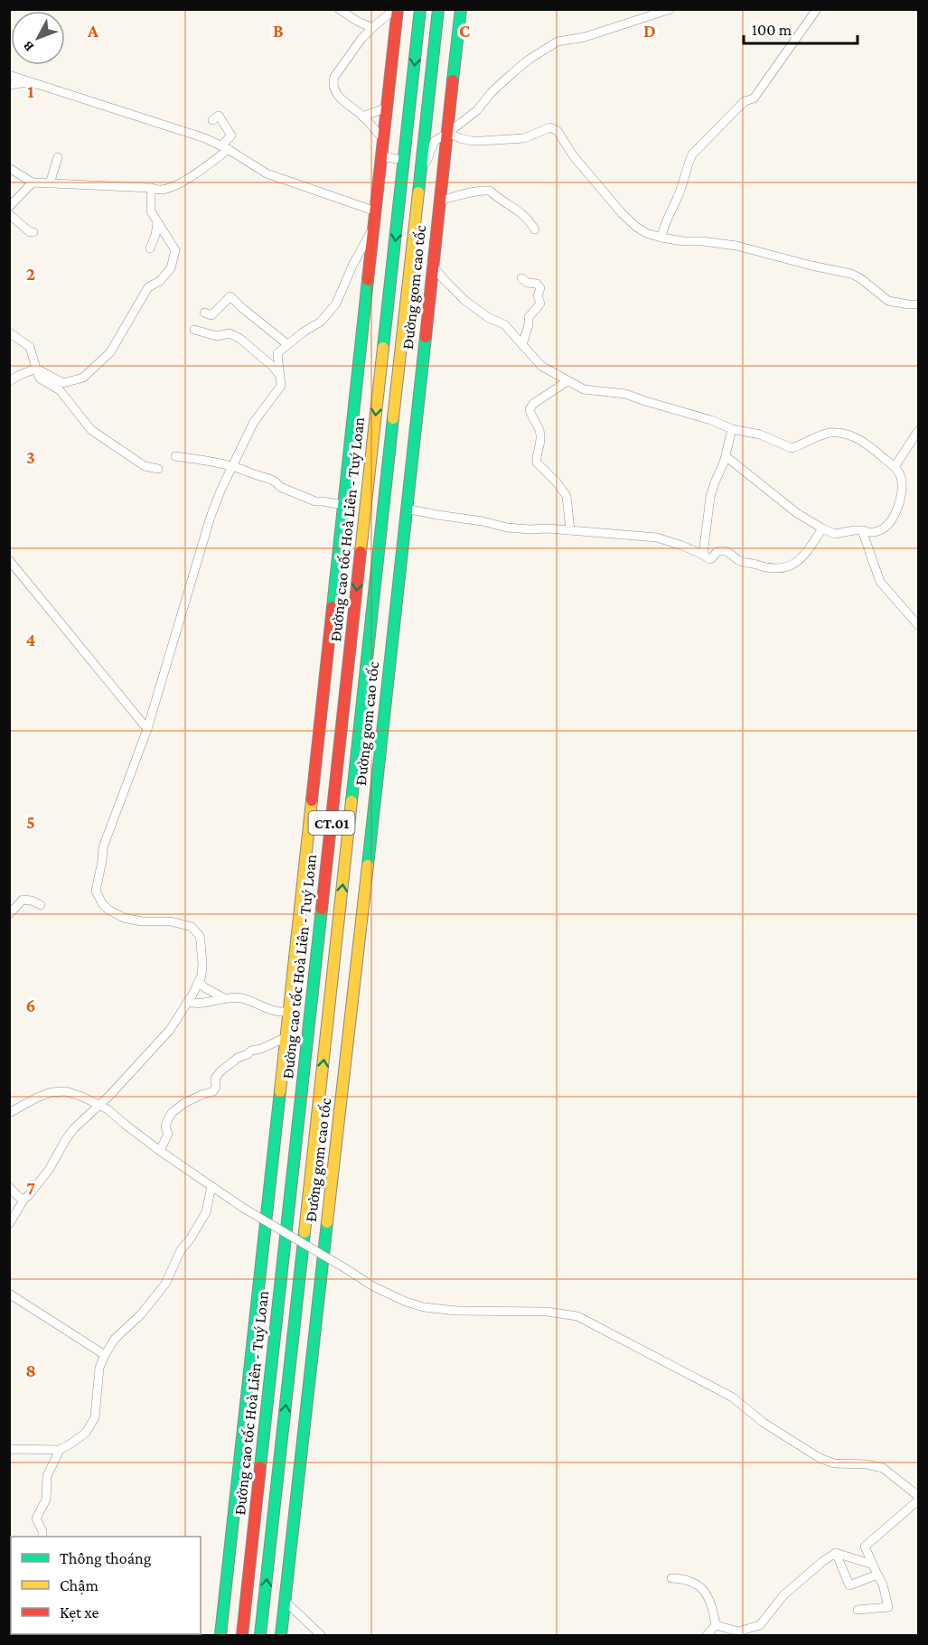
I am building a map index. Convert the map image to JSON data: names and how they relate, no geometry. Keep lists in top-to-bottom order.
{
  "streets": {
    "main road": ["Đường gom cao tốc", "Đường cao tốc Hoà Liên - Tuý Loan", "CT.01"]
  },
  "legend": ["Thông thoáng", "Chậm", "Kẹt xe"],
  "scale_bar": "100 m",
  "north": "bottom left",
  "grid": {
    "columns": [
      "A",
      "B",
      "C",
      "D"
    ],
    "rows": [
      "1",
      "2",
      "3",
      "4",
      "5",
      "6",
      "7",
      "8"
    ]
  }
}
